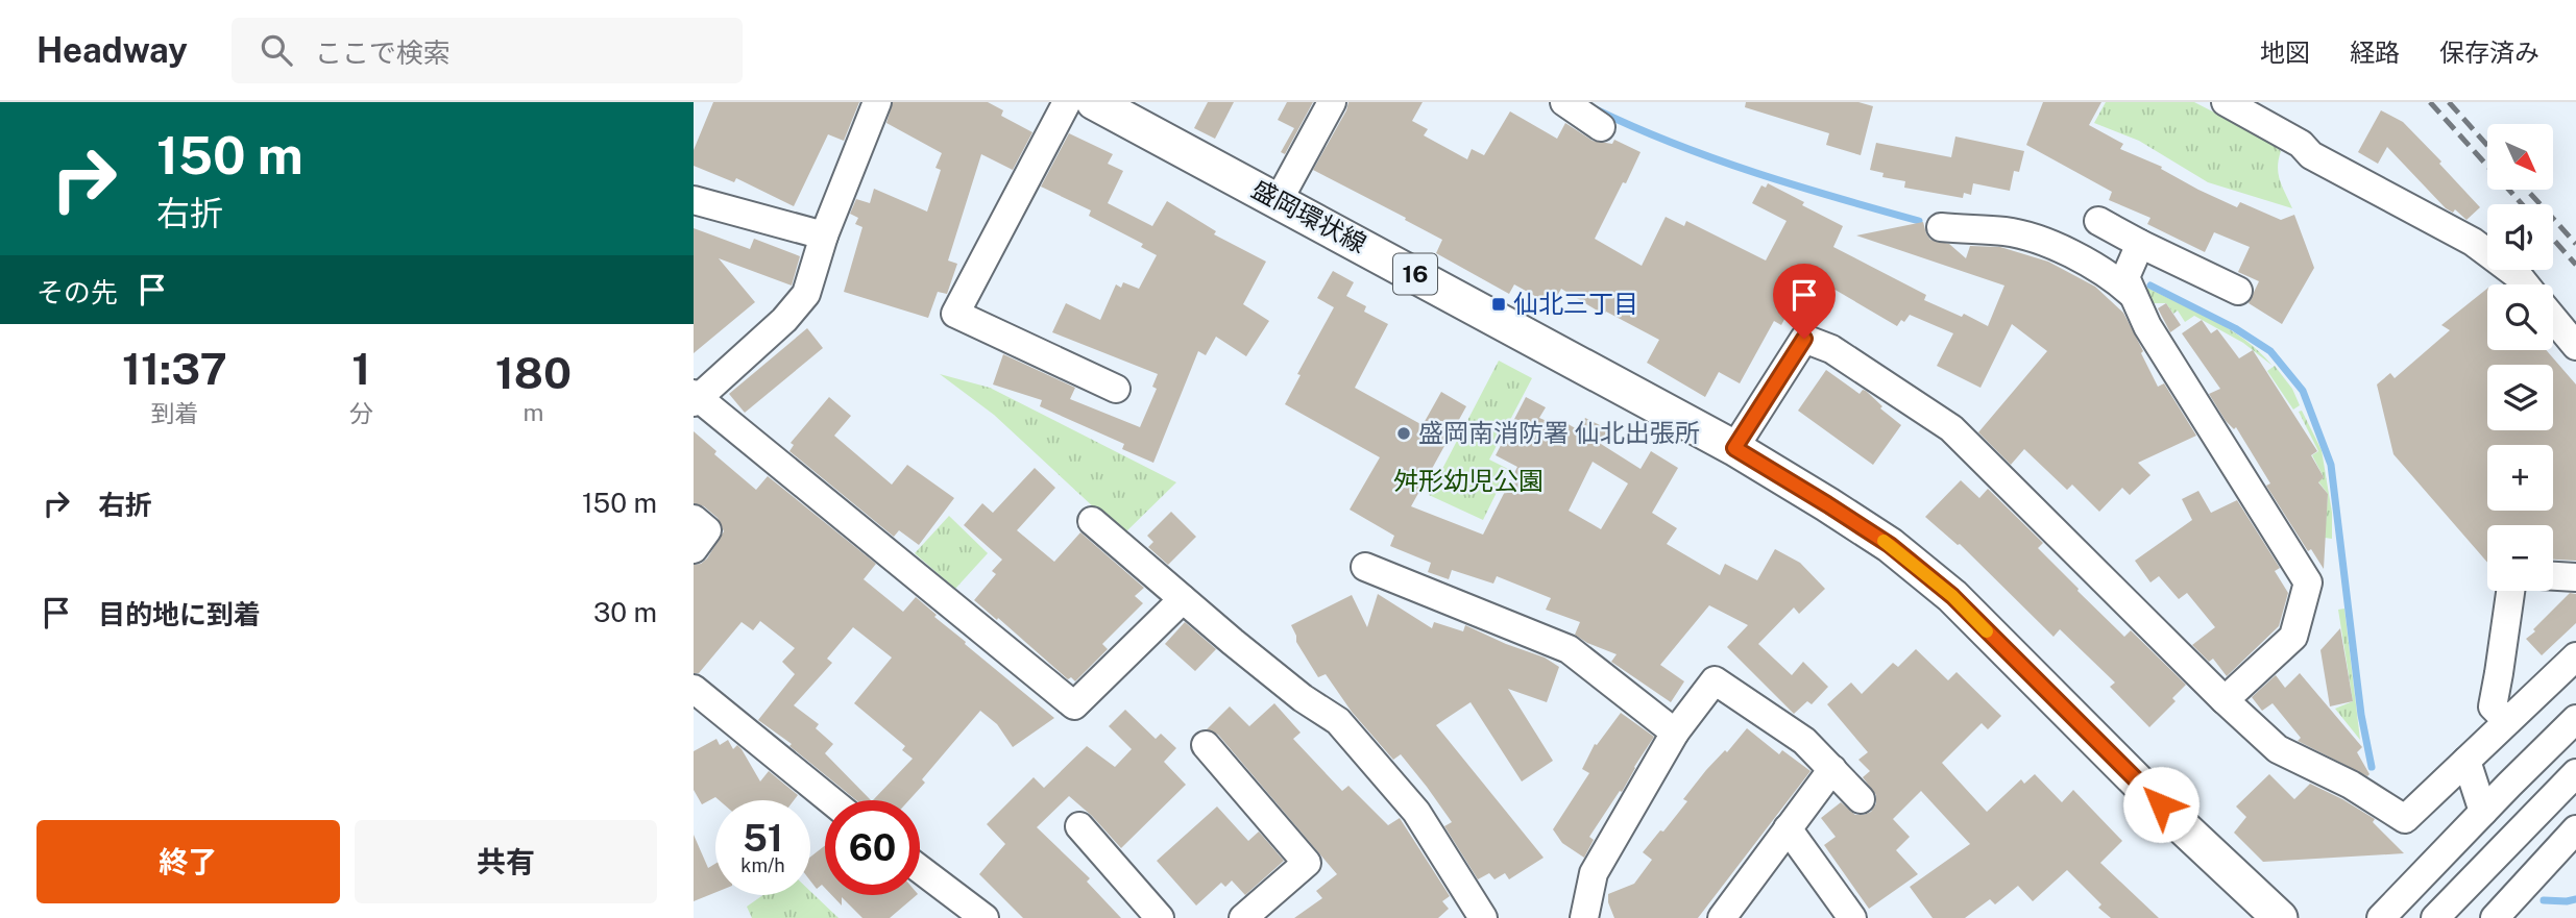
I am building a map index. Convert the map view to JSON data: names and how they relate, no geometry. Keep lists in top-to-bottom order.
{
  "streets": {
    "main road": ["盛岡環状線", "16"]
  },
  "parks": ["舛形幼児公園"],
  "places": {
    "transit": ["仙北三丁目"],
    "other": ["盛岡南消防署 仙北出張所"]
  },
  "north": "bottom right",
  "page": {
    "header": "Headway",
    "search": "ここで検索",
    "nav": ["地図", "経路", "保存済み"],
    "turn": ["150 m", "右折"],
    "map_buttons": ["+", "−"],
    "then": "その先",
    "eta": [
      "11:37",
      "到着",
      "1",
      "分",
      "180",
      "m"
    ],
    "list": [
      {
        "name": "右折",
        "value": "150 m"
      },
      {
        "name": "目的地に到着",
        "value": "30 m"
      }
    ],
    "speed": "51 km/h",
    "limit": "60",
    "buttons": ["終了", "共有"]
  }
}
